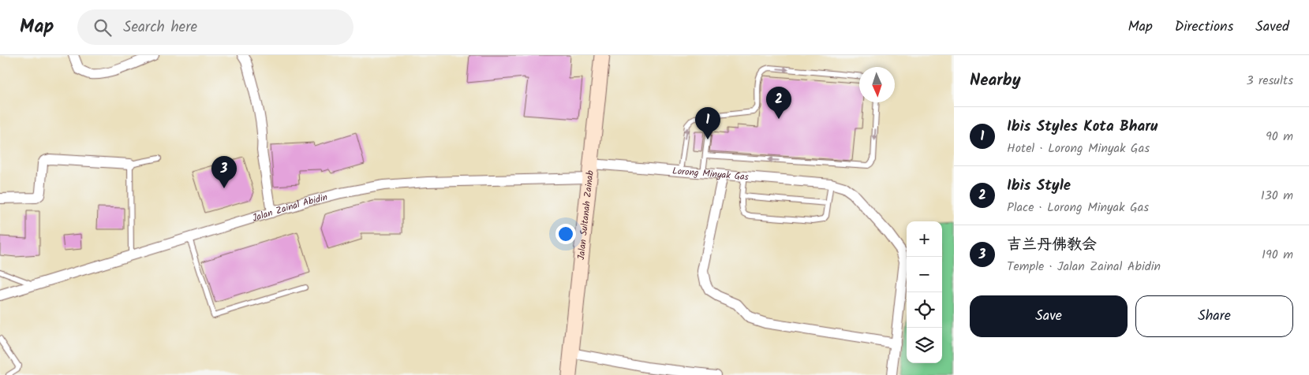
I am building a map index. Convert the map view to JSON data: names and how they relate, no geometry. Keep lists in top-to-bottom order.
{
  "streets": {
    "main road": ["Jalan Sultanah Zainab"],
    "street": ["Lorong Minyak Gas", "Jalan Zainal Abidin"]
  },
  "crossings": [
    ["Lorong Minyak Gas", "Jalan Zainal Abidin"],
    ["Lorong Minyak Gas", "Jalan Sultanah Zainab"],
    ["Jalan Zainal Abidin", "Jalan Sultanah Zainab"]
  ],
  "north": "bottom",
  "page": {
    "header": "Map",
    "search": "Search here",
    "nav": ["Map", "Directions", "Saved"],
    "heading": ["Nearby", "3 results"],
    "pins": ["2", "1", "3"],
    "list": [
      {
        "mark": "1",
        "name": "Ibis Styles Kota Bharu",
        "note": "Hotel · Lorong Minyak Gas",
        "value": "90 m"
      },
      {
        "mark": "2",
        "name": "Ibis Style",
        "note": "Place · Lorong Minyak Gas",
        "value": "130 m"
      },
      {
        "mark": "3",
        "name": "吉兰丹佛教会",
        "note": "Temple · Jalan Zainal Abidin",
        "value": "190 m"
      }
    ],
    "map_buttons": ["+", "−"],
    "buttons": ["Save", "Share"]
  }
}
